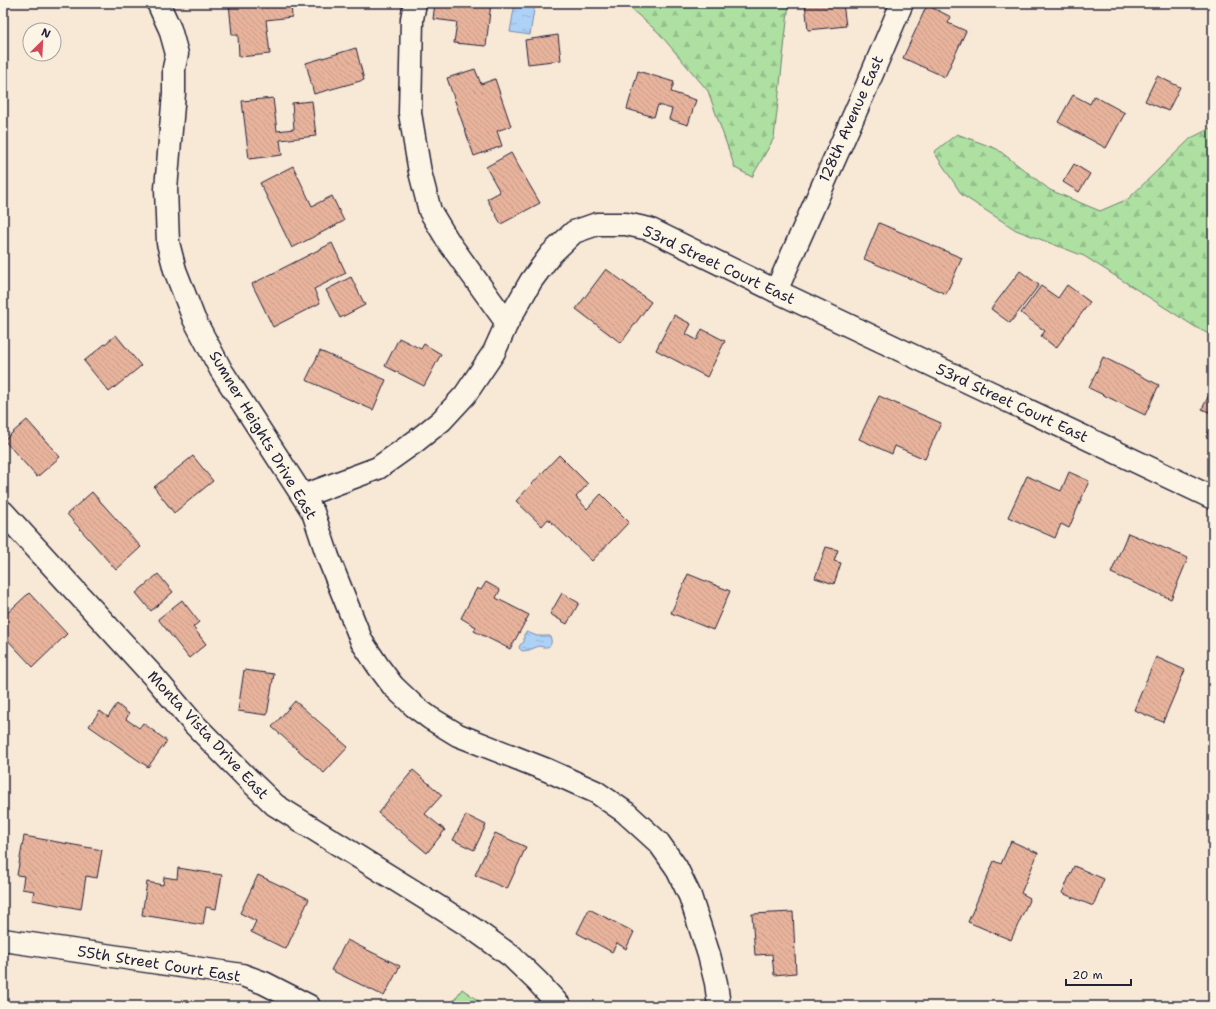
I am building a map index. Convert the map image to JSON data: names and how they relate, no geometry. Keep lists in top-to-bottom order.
{
  "streets": {
    "street": [
      "128th Avenue East",
      "53rd Street Court East",
      "Sumner Heights Drive East",
      "Monta Vista Drive East",
      "55th Street Court East"
    ]
  },
  "crossings": [
    ["128th Avenue East", "53rd Street Court East"],
    ["53rd Street Court East", "Sumner Heights Drive East"]
  ],
  "scale_bar": "20 m",
  "north": "top right"
}
